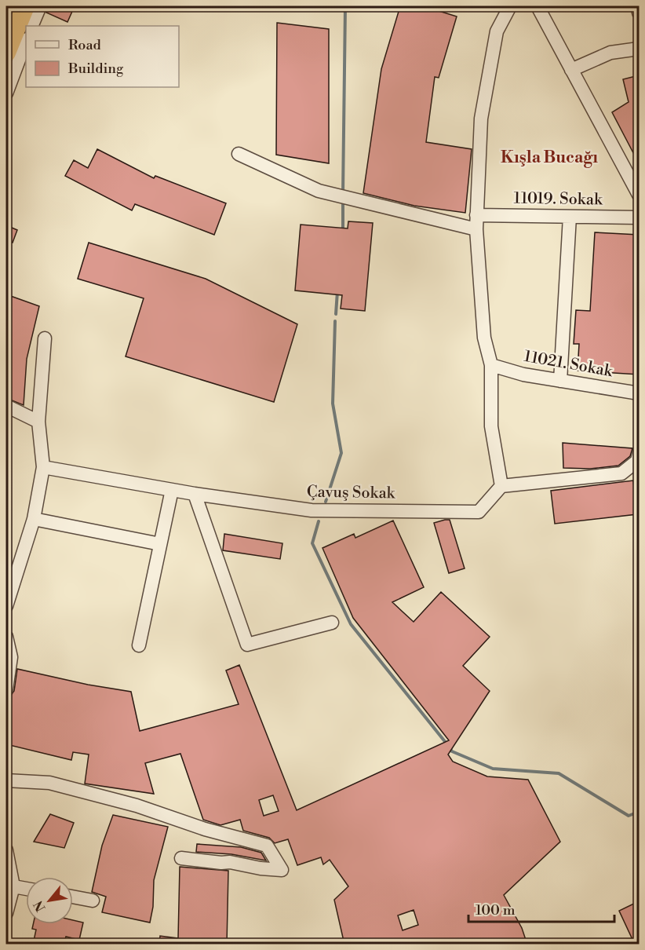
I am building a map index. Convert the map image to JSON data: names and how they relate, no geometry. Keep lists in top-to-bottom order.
{
  "streets": {
    "street": ["11019. Sokak", "11021. Sokak", "Çavuş Sokak"]
  },
  "districts": ["Kışla Bucağı"],
  "legend": ["Road", "Building"],
  "scale_bar": "100 m",
  "north": "bottom left"
}
